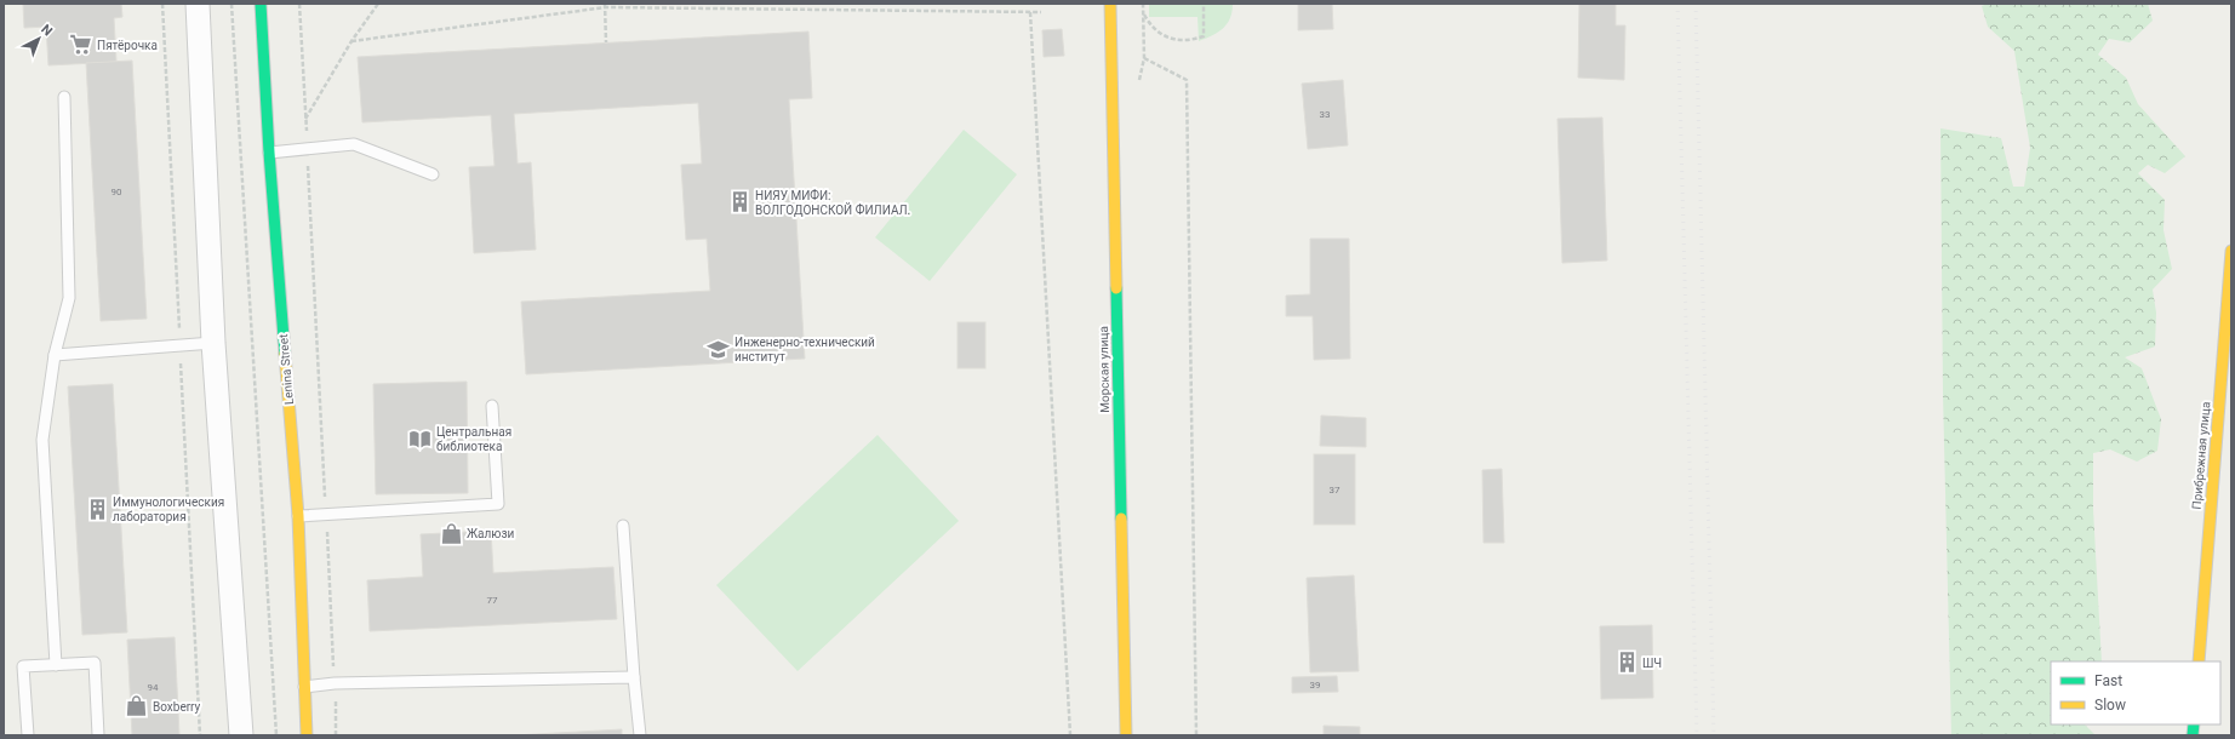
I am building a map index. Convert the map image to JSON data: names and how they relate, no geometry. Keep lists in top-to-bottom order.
{
  "streets": {
    "main road": ["Lenina Street", "Морская улица", "Прибрежная улица"]
  },
  "places": {
    "supermarket": ["Пятёрочка"],
    "building": ["НИЯУ МИФИ: ВОЛГОДОНСКОЙ ФИЛИАЛ.", "Иммунологическия лаборатория", "ШЧ"],
    "school or university": ["Инженерно-технический институт"],
    "library": ["Центральная библиотека"],
    "shop": ["Жалюзи", "Boxberry"]
  },
  "house_numbers": [
    "33",
    "90",
    "37",
    "77",
    "39",
    "94"
  ],
  "legend": ["Fast", "Slow"],
  "north": "top right"
}
